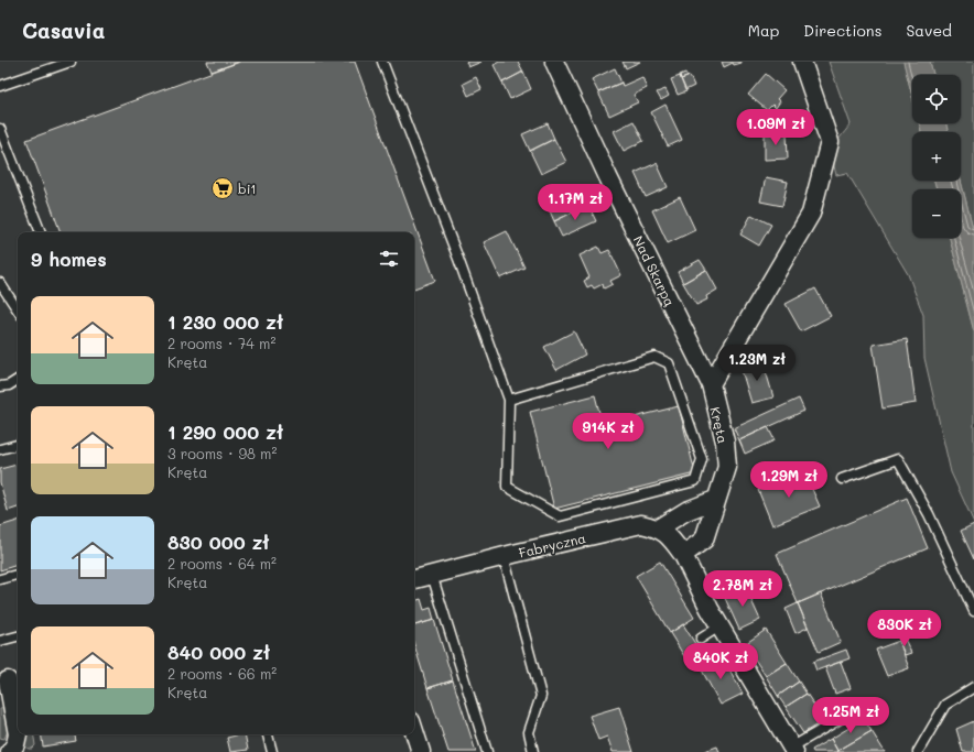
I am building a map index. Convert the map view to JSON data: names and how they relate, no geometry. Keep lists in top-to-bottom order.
{
  "streets": {
    "street": ["Nad Skarpą", "Kręta", "Fabryczna"]
  },
  "crossings": [
    ["Nad Skarpą", "Kręta"]
  ],
  "places": {
    "supermarket": ["bi1"]
  },
  "page": {
    "header": "Casavia",
    "nav": ["Map", "Directions", "Saved"],
    "map_buttons": ["+", "−"],
    "price": [
      "1.09M zł",
      "1.17M zł",
      "1.23M zł",
      "914K zł",
      "1.29M zł",
      "2.78M zł",
      "830K zł",
      "840K zł",
      "1.25M zł"
    ],
    "heading": "9 homes",
    "list": [
      {
        "name": "1 230 000 zł",
        "note": "2 rooms · 74 m² · Kręta"
      },
      {
        "name": "1 290 000 zł",
        "note": "3 rooms · 98 m² · Kręta"
      },
      {
        "name": "830 000 zł",
        "note": "2 rooms · 64 m² · Kręta"
      },
      {
        "name": "840 000 zł",
        "note": "2 rooms · 66 m² · Kręta"
      }
    ]
  }
}
